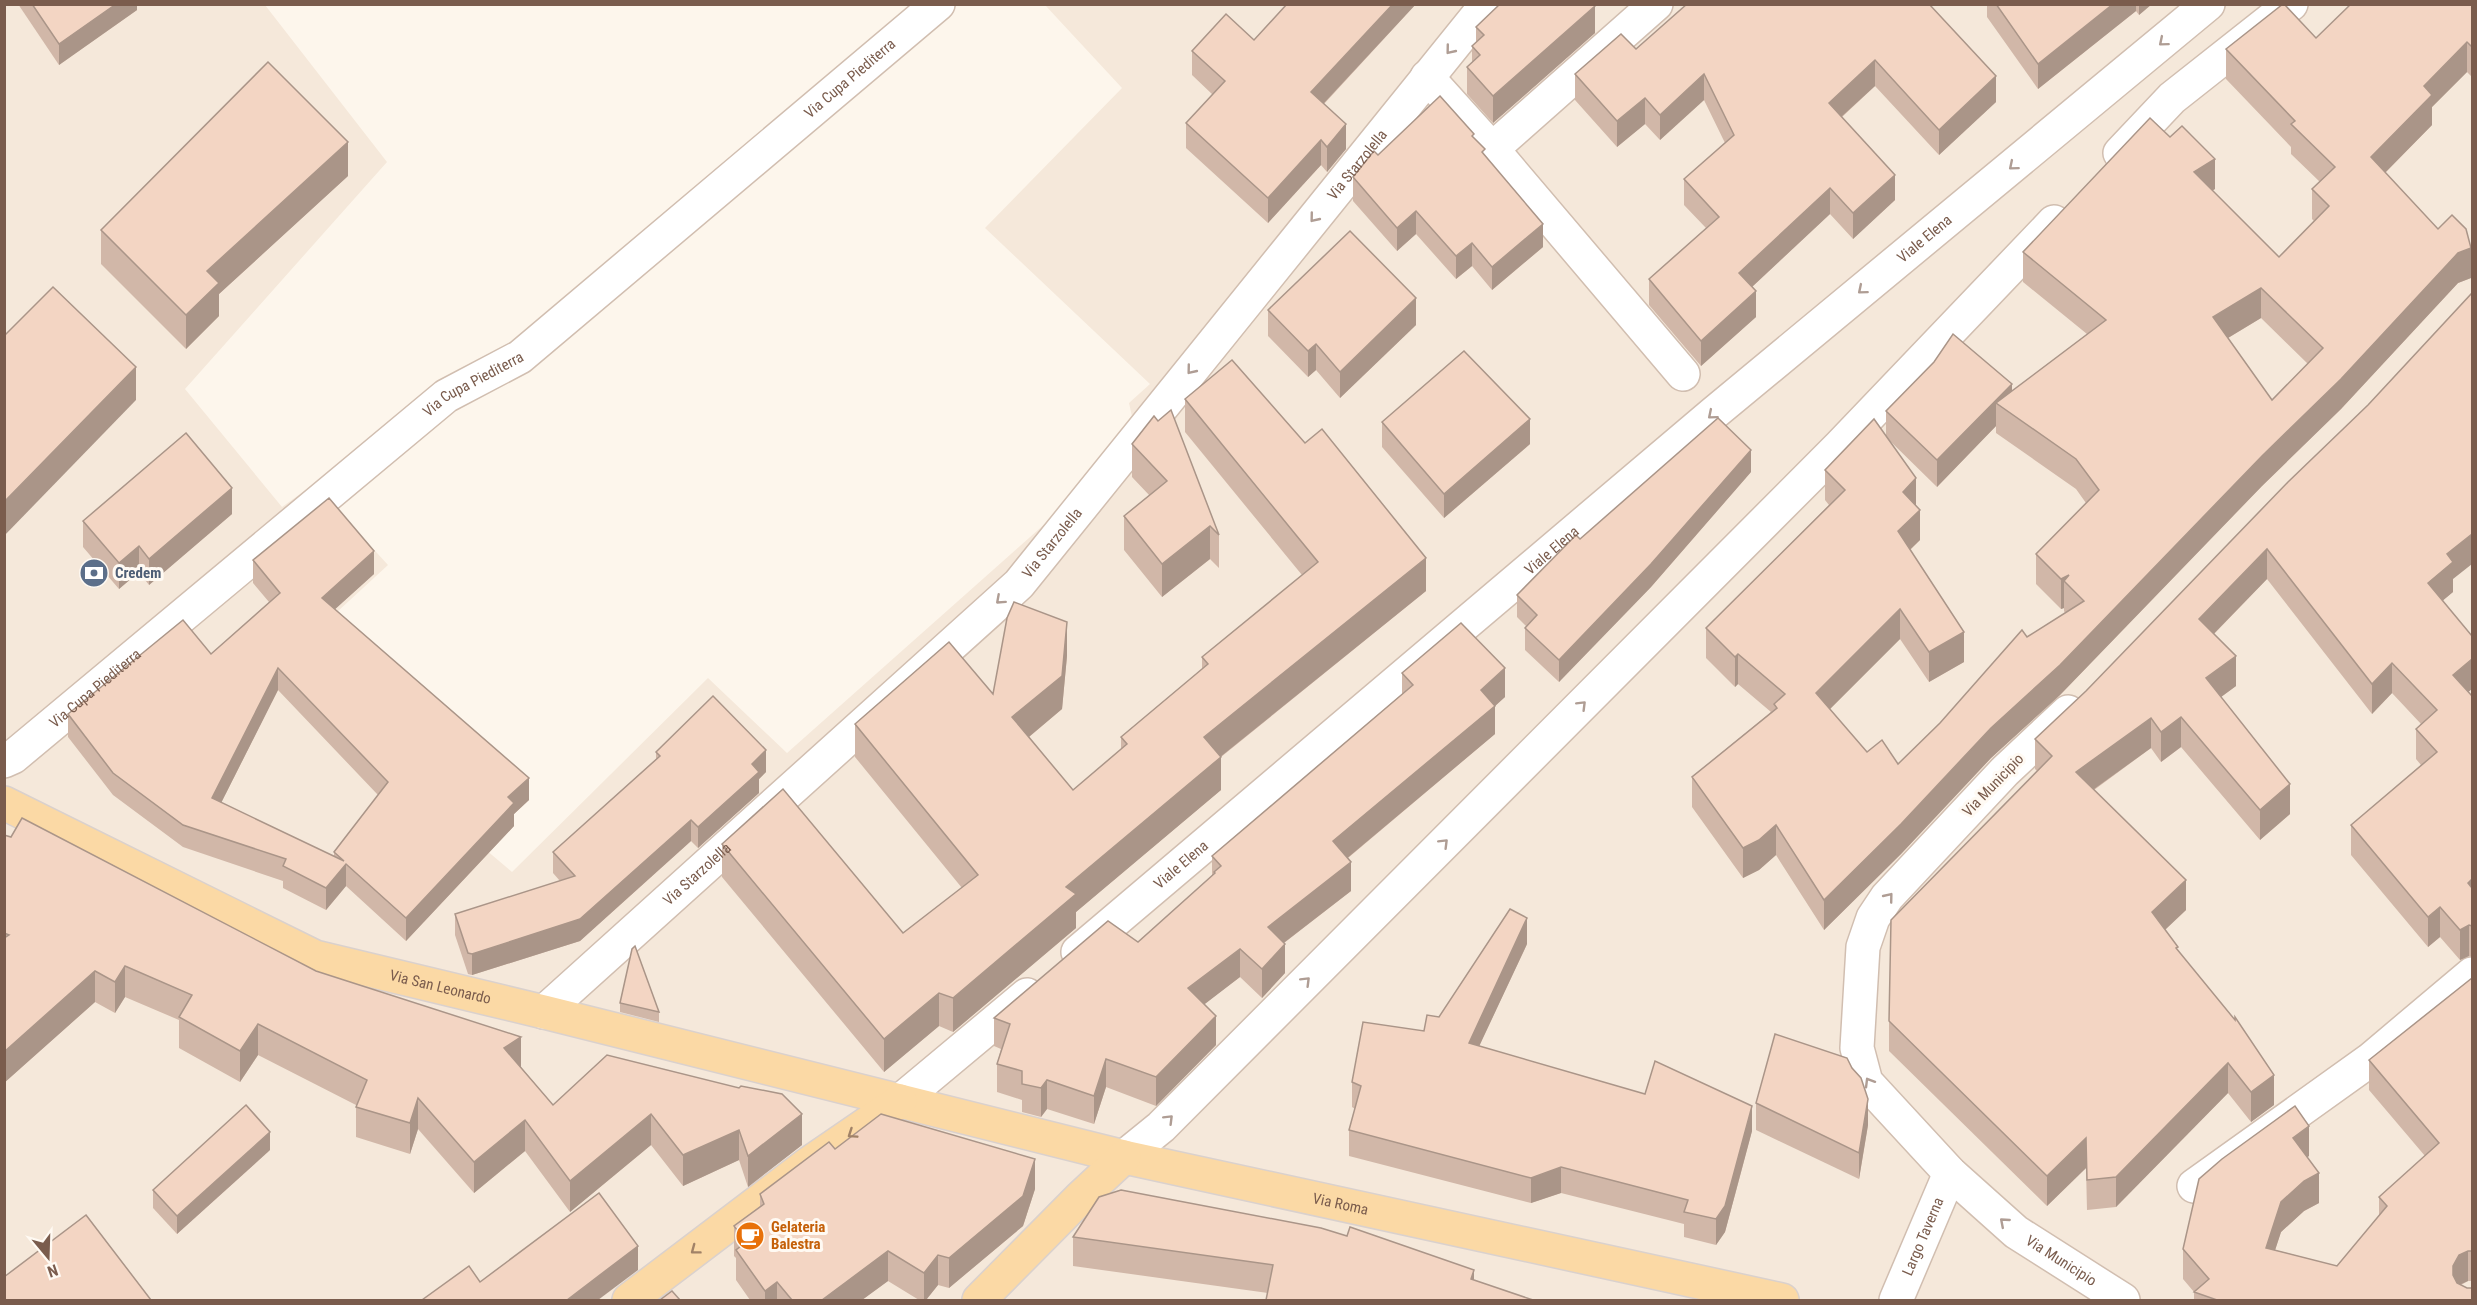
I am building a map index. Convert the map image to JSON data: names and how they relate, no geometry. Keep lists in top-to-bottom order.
{
  "streets": {
    "main road": ["Via San Leonardo", "Via Roma"],
    "street": [
      "Via Cupa Piediterra",
      "Via Starzolella",
      "Viale Elena",
      "Via Municipio",
      "Largo Taverna"
    ]
  },
  "crossings": [
    ["Via Starzolella", "Via San Leonardo"],
    ["Viale Elena", "Via San Leonardo"],
    ["Viale Elena", "Via Roma"],
    ["Via Municipio", "Largo Taverna"],
    ["Via San Leonardo", "Via Roma"]
  ],
  "one_way": ["Via Starzolella"],
  "places": {
    "bank": ["Credem"],
    "cafe": ["Gelateria Balestra"]
  },
  "north": "bottom"
}
